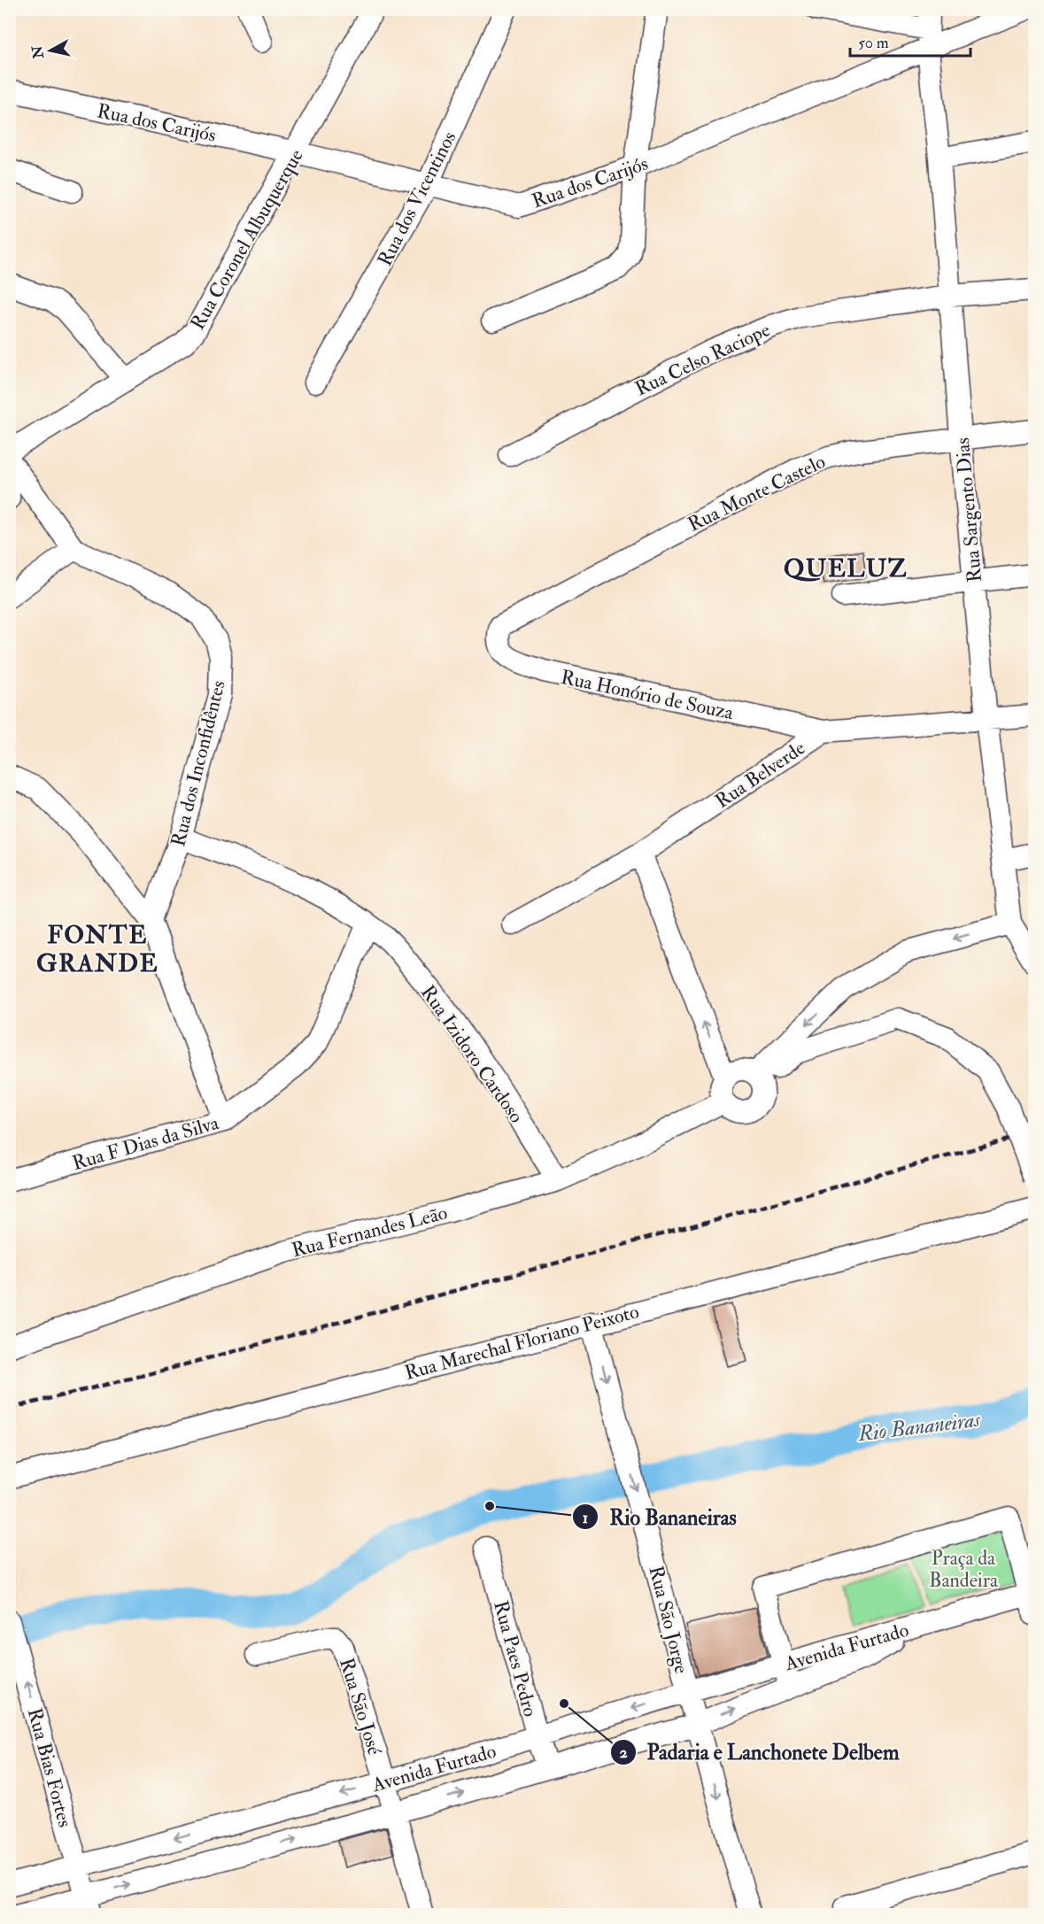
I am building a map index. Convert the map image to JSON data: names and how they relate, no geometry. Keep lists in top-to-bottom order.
{
  "streets": {
    "street": [
      "Rua dos Carijós",
      "Rua dos Vicentinos",
      "Rua Coronel Albuquerque",
      "Rua Celso Raciope",
      "Rua Monte Castelo",
      "Rua Sargento Dias",
      "Rua Honório de Souza",
      "Rua dos Inconfidêntes",
      "Rua Belverde",
      "Rua Izidoro Cardoso",
      "Rua F Dias da Silva",
      "Rua Fernandes Leão",
      "Rua Marechal Floriano Peixoto",
      "Rua São Jorge",
      "Avenida Furtado",
      "Rua Paes Pedro",
      "Rua São José",
      "Rua Bias Fortes"
    ]
  },
  "crossings": [
    ["Rua dos Carijós", "Rua dos Vicentinos"],
    ["Rua dos Carijós", "Rua Coronel Albuquerque"],
    ["Rua dos Carijós", "Rua Sargento Dias"],
    ["Rua Celso Raciope", "Rua Sargento Dias"],
    ["Rua Monte Castelo", "Rua Sargento Dias"],
    ["Rua Monte Castelo", "Rua Honório de Souza"],
    ["Rua Sargento Dias", "Rua Belverde"],
    ["Rua Honório de Souza", "Rua Belverde"],
    ["Rua dos Inconfidêntes", "Rua Izidoro Cardoso"],
    ["Rua Izidoro Cardoso", "Rua F Dias da Silva"],
    ["Rua Izidoro Cardoso", "Rua Fernandes Leão"],
    ["Rua Marechal Floriano Peixoto", "Rua São Jorge"],
    ["Rua São Jorge", "Avenida Furtado"],
    ["Avenida Furtado", "Rua Paes Pedro"],
    ["Avenida Furtado", "Rua São José"],
    ["Avenida Furtado", "Rua Bias Fortes"]
  ],
  "one_way": ["Rua São Jorge", "Rua Bias Fortes"],
  "districts": ["QUELUZ", "FONTE GRANDE"],
  "water": ["Rio Bananeiras"],
  "parks": ["Praça da Bandeira"],
  "places": ["Rio Bananeiras", "Padaria e Lanchonete Delbem"],
  "scale_bar": "50 m",
  "north": "left"
}
